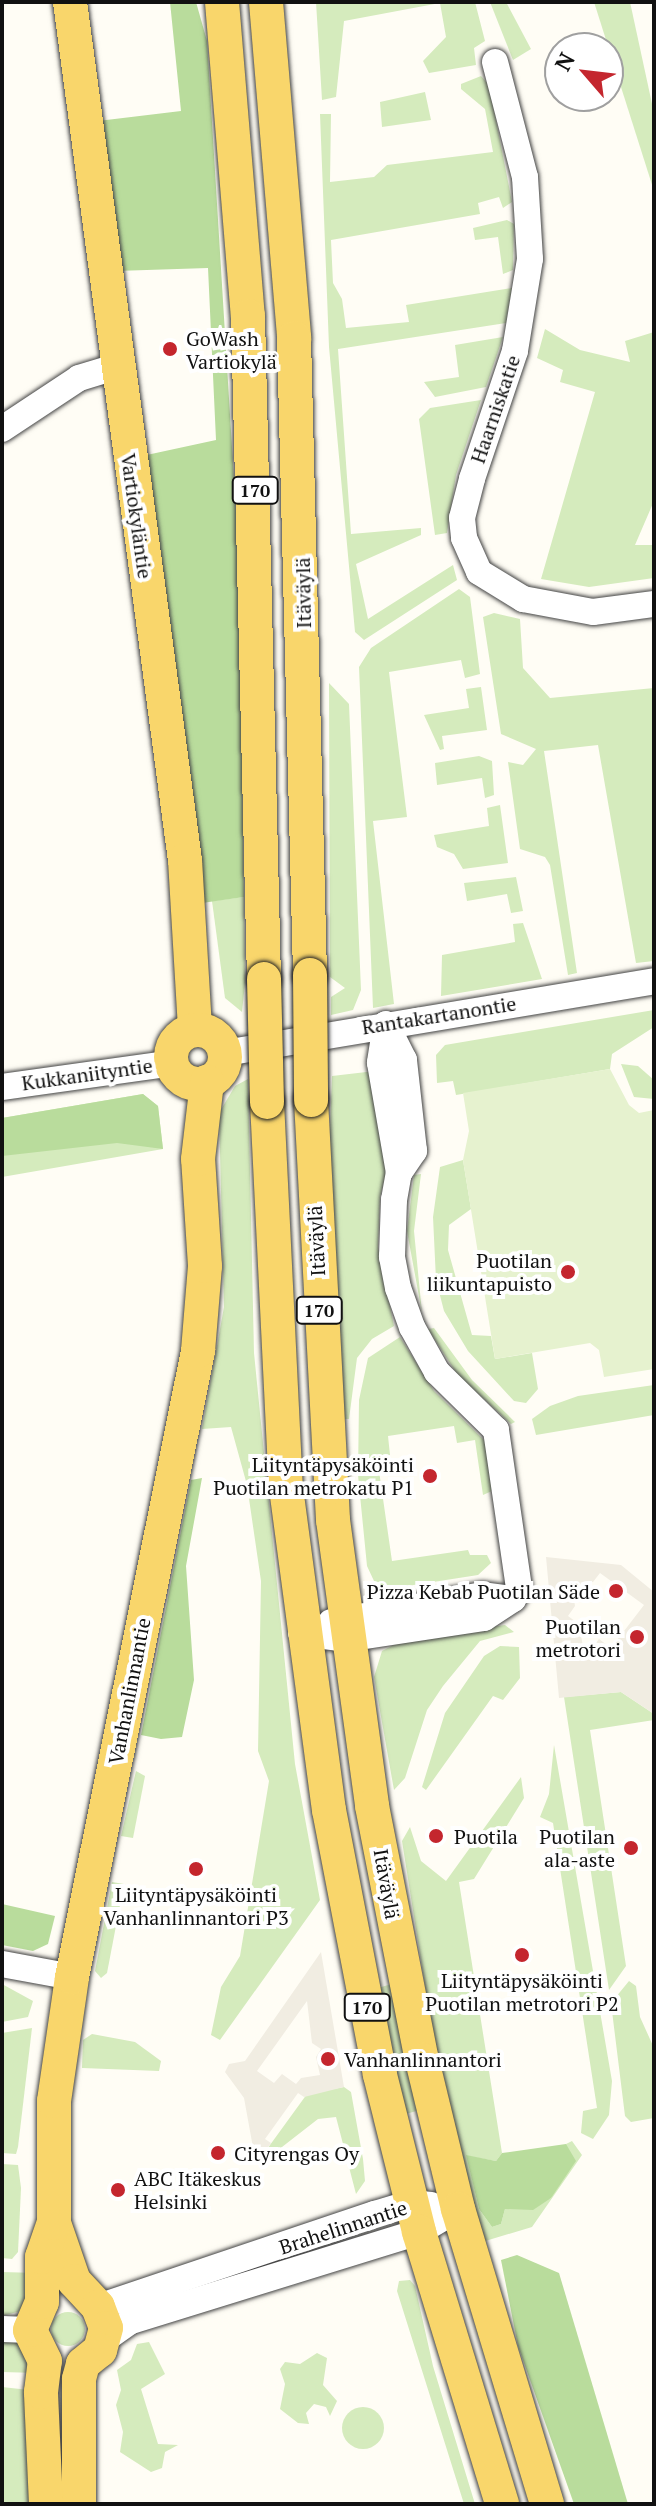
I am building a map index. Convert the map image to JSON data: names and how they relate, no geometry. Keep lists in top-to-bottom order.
{
  "streets": {
    "main road": [
      "170",
      "Vartiokyläntie",
      "Itäväylä",
      "Vanhanlinnantie"
    ],
    "street": [
      "Haarniskatie",
      "Rantakartanontie",
      "Kukkaniityntie",
      "Brahelinnantie"
    ]
  },
  "crossings": [
    ["170", "Brahelinnantie"],
    ["Vartiokyläntie", "Rantakartanontie"],
    ["Vartiokyläntie", "Kukkaniityntie"],
    ["Vartiokyläntie", "Vanhanlinnantie"],
    ["Itäväylä", "Brahelinnantie"],
    ["Rantakartanontie", "Kukkaniityntie"],
    ["Rantakartanontie", "Vanhanlinnantie"],
    ["Kukkaniityntie", "Vanhanlinnantie"],
    ["Vanhanlinnantie", "Brahelinnantie"]
  ],
  "places": [
    "GoWash Vartiokylä",
    "Puotilan liikuntapuisto",
    "Liityntäpysäköinti Puotilan metrokatu P1",
    "Pizza Kebab Puotilan Säde",
    "Puotilan metrotori",
    "Puotila",
    "Puotilan ala-aste",
    "Liityntäpysäköinti Vanhanlinnantori P3",
    "Liityntäpysäköinti Puotilan metrotori P2",
    "Vanhanlinnantori",
    "Cityrengas Oy",
    "ABC Itäkeskus Helsinki"
  ],
  "north": "top left"
}
